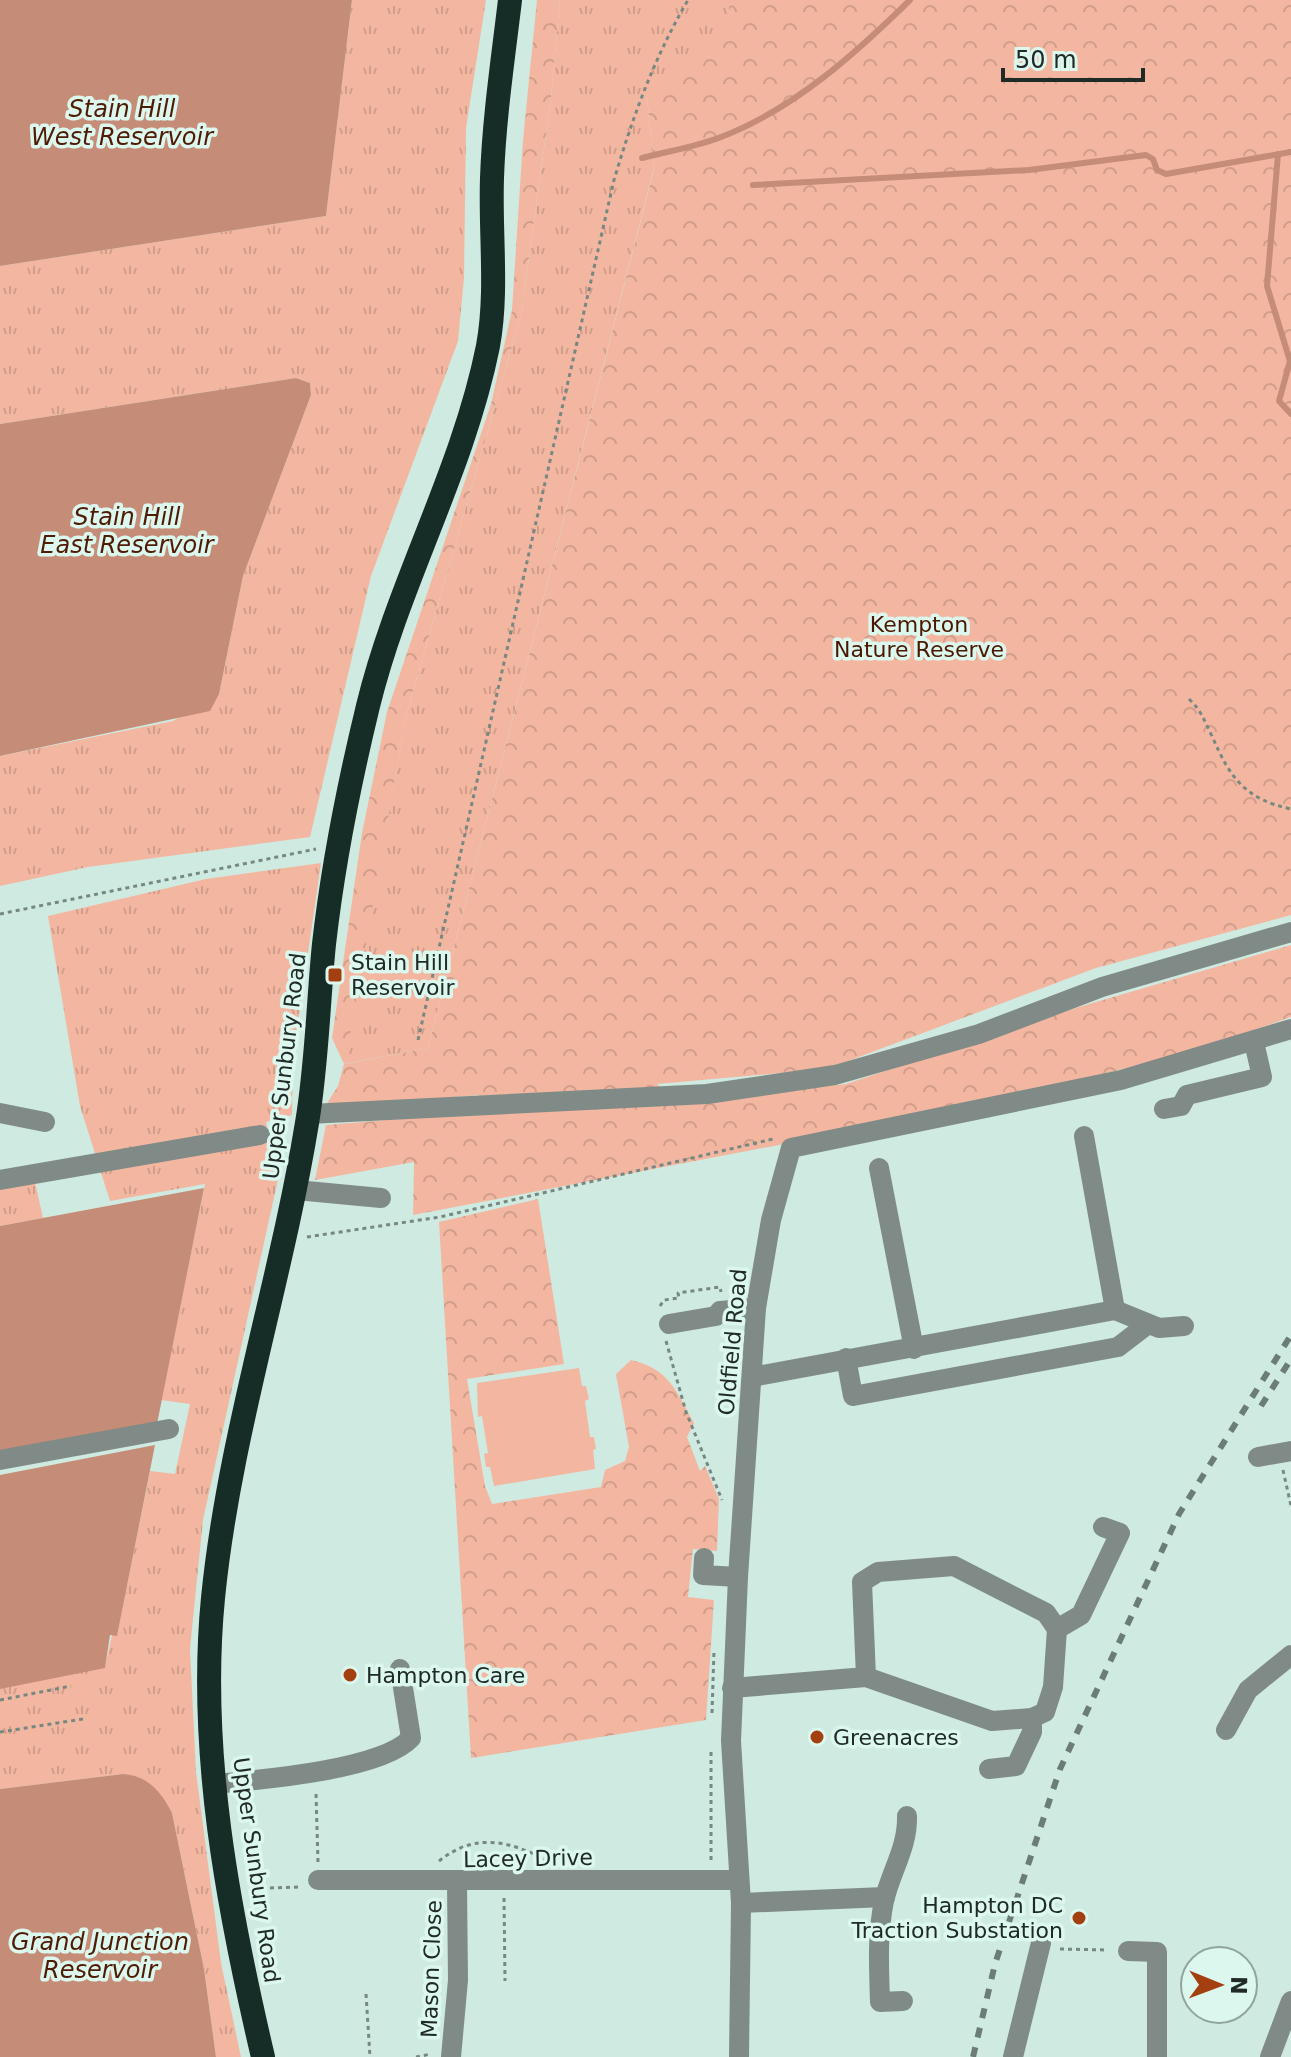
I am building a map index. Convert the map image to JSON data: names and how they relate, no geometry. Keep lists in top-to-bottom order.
{
  "streets": {
    "highway": ["Upper Sunbury Road"],
    "street": ["Oldfield Road", "Lacey Drive", "Mason Close"]
  },
  "crossings": [
    ["Oldfield Road", "Lacey Drive"],
    ["Lacey Drive", "Mason Close"]
  ],
  "water": ["Stain Hill West Reservoir", "Stain Hill East Reservoir", "Grand Junction Reservoir"],
  "parks": ["Kempton Nature Reserve"],
  "places": {
    "transit": ["Stain Hill Reservoir"],
    "other": ["Hampton Care", "Greenacres", "Hampton DC Traction Substation"]
  },
  "scale_bar": "50 m",
  "north": "right"
}
